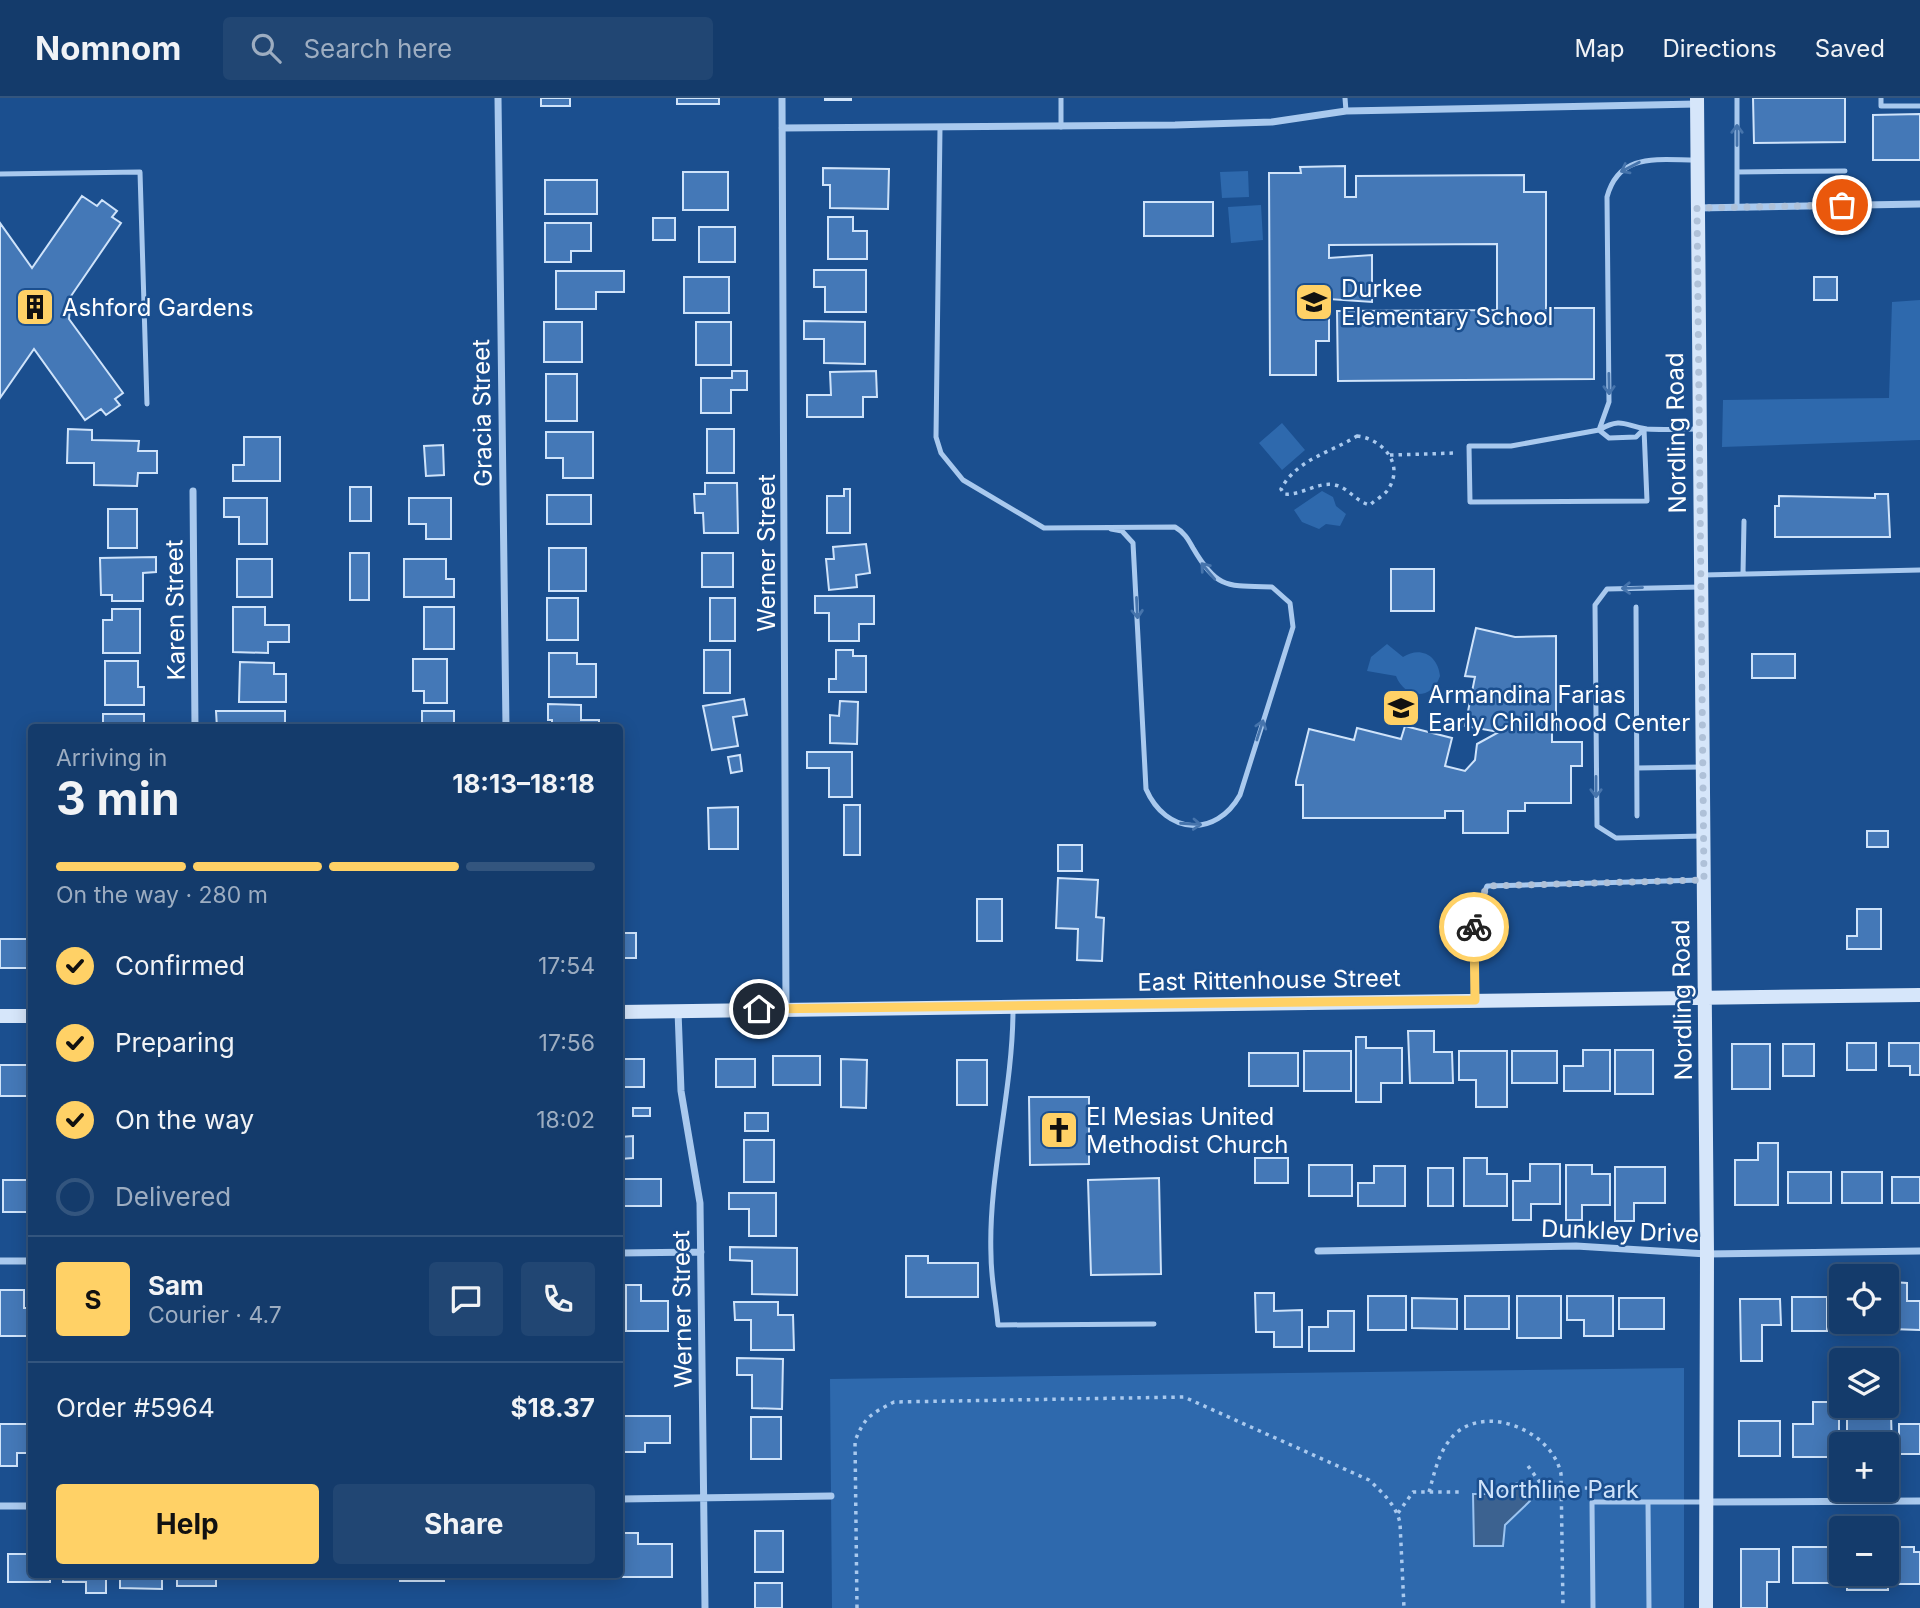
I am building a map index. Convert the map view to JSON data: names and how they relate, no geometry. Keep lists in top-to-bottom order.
{
  "streets": {
    "street": [
      "Gracia Street",
      "Nordling Road",
      "Werner Street",
      "Karen Street",
      "East Rittenhouse Street",
      "Dunkley Drive"
    ]
  },
  "crossings": [
    ["Nordling Road", "East Rittenhouse Street"],
    ["Nordling Road", "Dunkley Drive"],
    ["Werner Street", "East Rittenhouse Street"]
  ],
  "parks": ["Northline Park"],
  "places": {
    "school or university": ["Durkee Elementary School", "Armandina Farias Early Childhood Center"],
    "building": ["Ashford Gardens"],
    "church": ["El Mesias United Methodist Church"]
  },
  "page": {
    "header": "Nomnom",
    "search": "Search here",
    "nav": ["Map", "Directions", "Saved"],
    "heading": ["3 min", "Arriving in", "18:13–18:18"],
    "panel": [
      "Sam",
      "Courier · 4.7",
      "Order #5964",
      "$18.37"
    ],
    "bar": "On the way · 280 m",
    "list": [
      ["Confirmed", "17:54"],
      ["Preparing", "17:56"],
      ["On the way", "18:02"],
      "Delivered"
    ],
    "round": "S",
    "map_buttons": ["+", "−"],
    "buttons": ["Help", "Share"]
  }
}
